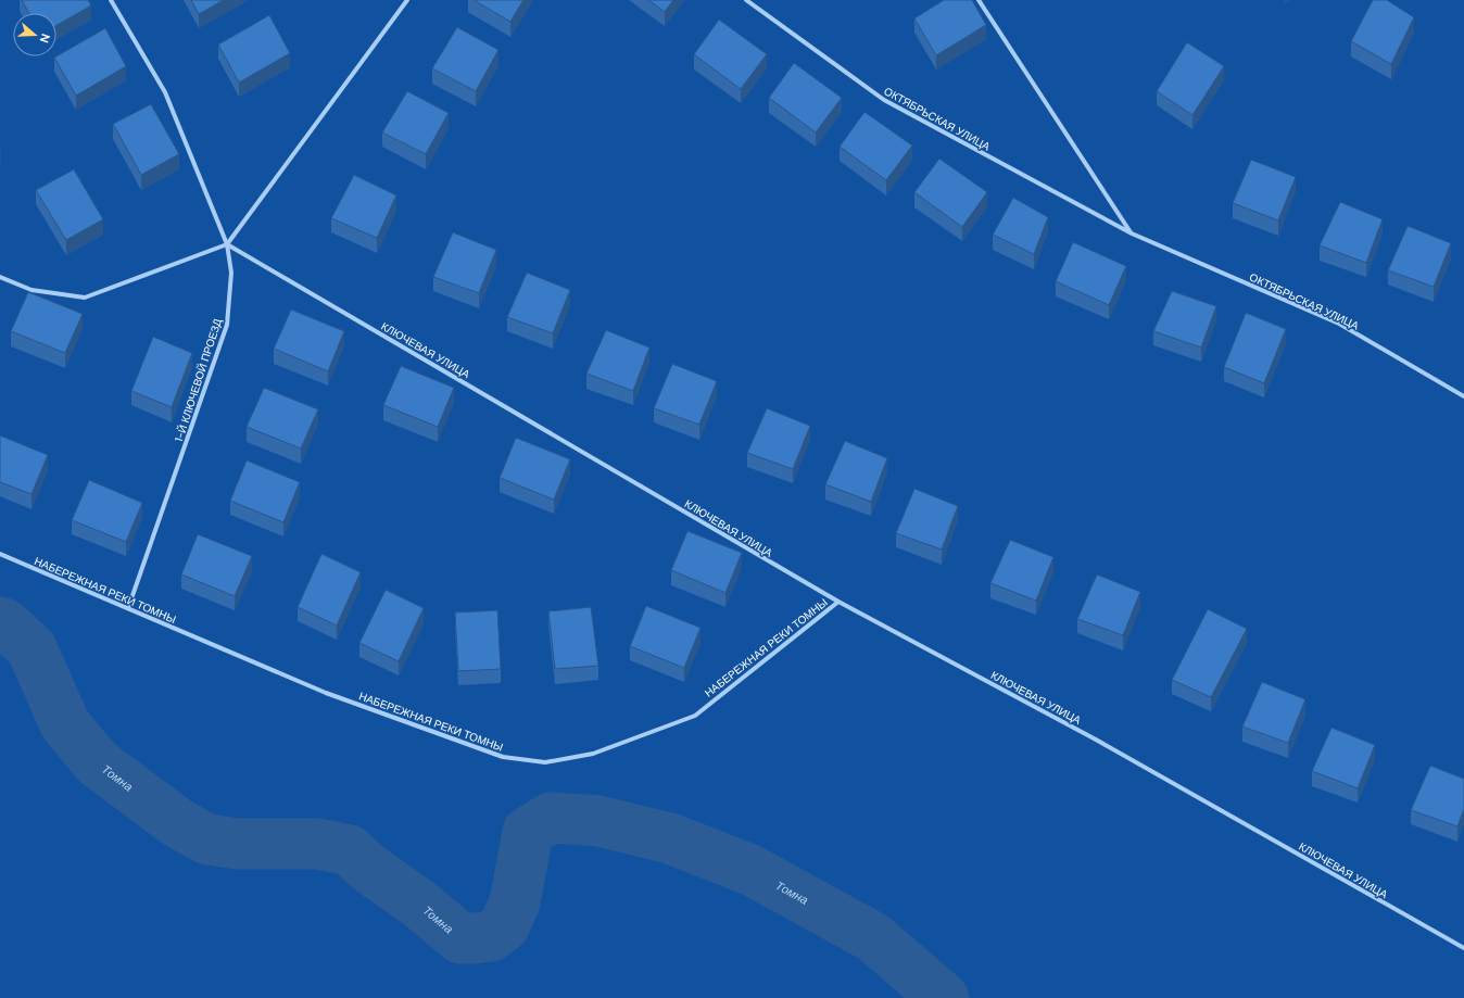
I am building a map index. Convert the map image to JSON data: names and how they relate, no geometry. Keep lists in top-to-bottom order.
{
  "streets": {
    "street": [
      "ОКТЯБРЬСКАЯ УЛИЦА",
      "КЛЮЧЕВАЯ УЛИЦА",
      "1-Й КЛЮЧЕВОЙ ПРОЕЗД",
      "НАБЕРЕЖНАЯ РЕКИ ТОМНЫ"
    ]
  },
  "crossings": [
    ["КЛЮЧЕВАЯ УЛИЦА", "1-Й КЛЮЧЕВОЙ ПРОЕЗД"],
    ["КЛЮЧЕВАЯ УЛИЦА", "НАБЕРЕЖНАЯ РЕКИ ТОМНЫ"],
    ["1-Й КЛЮЧЕВОЙ ПРОЕЗД", "НАБЕРЕЖНАЯ РЕКИ ТОМНЫ"]
  ],
  "water": ["Томна"],
  "north": "right"
}
